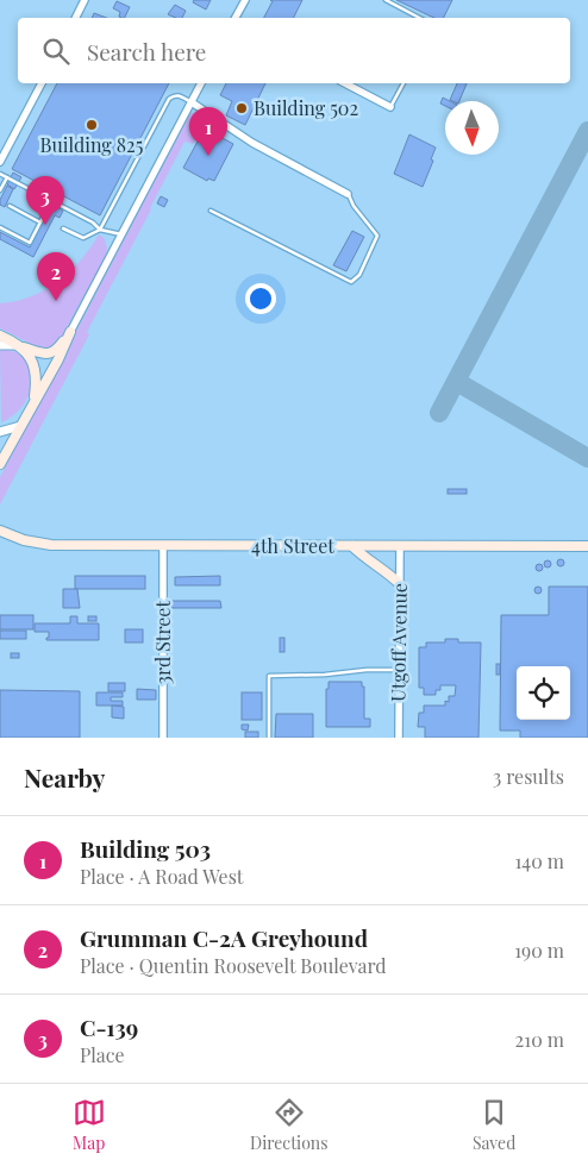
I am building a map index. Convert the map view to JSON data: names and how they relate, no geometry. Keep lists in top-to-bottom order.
{
  "streets": {
    "main road": ["4th Street"],
    "street": ["3rd Street", "Utgoff Avenue"]
  },
  "crossings": [
    ["4th Street", "3rd Street"],
    ["4th Street", "Utgoff Avenue"]
  ],
  "places": ["Building 502", "Building 825"],
  "north": "bottom",
  "page": {
    "search": "Search here",
    "pins": ["1", "3", "2"],
    "heading": ["Nearby", "3 results"],
    "list": [
      {
        "mark": "1",
        "name": "Building 503",
        "note": "Place · A Road West",
        "value": "140 m"
      },
      {
        "mark": "2",
        "name": "Grumman C-2A Greyhound",
        "note": "Place · Quentin Roosevelt Boulevard",
        "value": "190 m"
      },
      {
        "mark": "3",
        "name": "C-139",
        "note": "Place",
        "value": "210 m"
      }
    ],
    "nav": ["Map", "Directions", "Saved"]
  }
}
